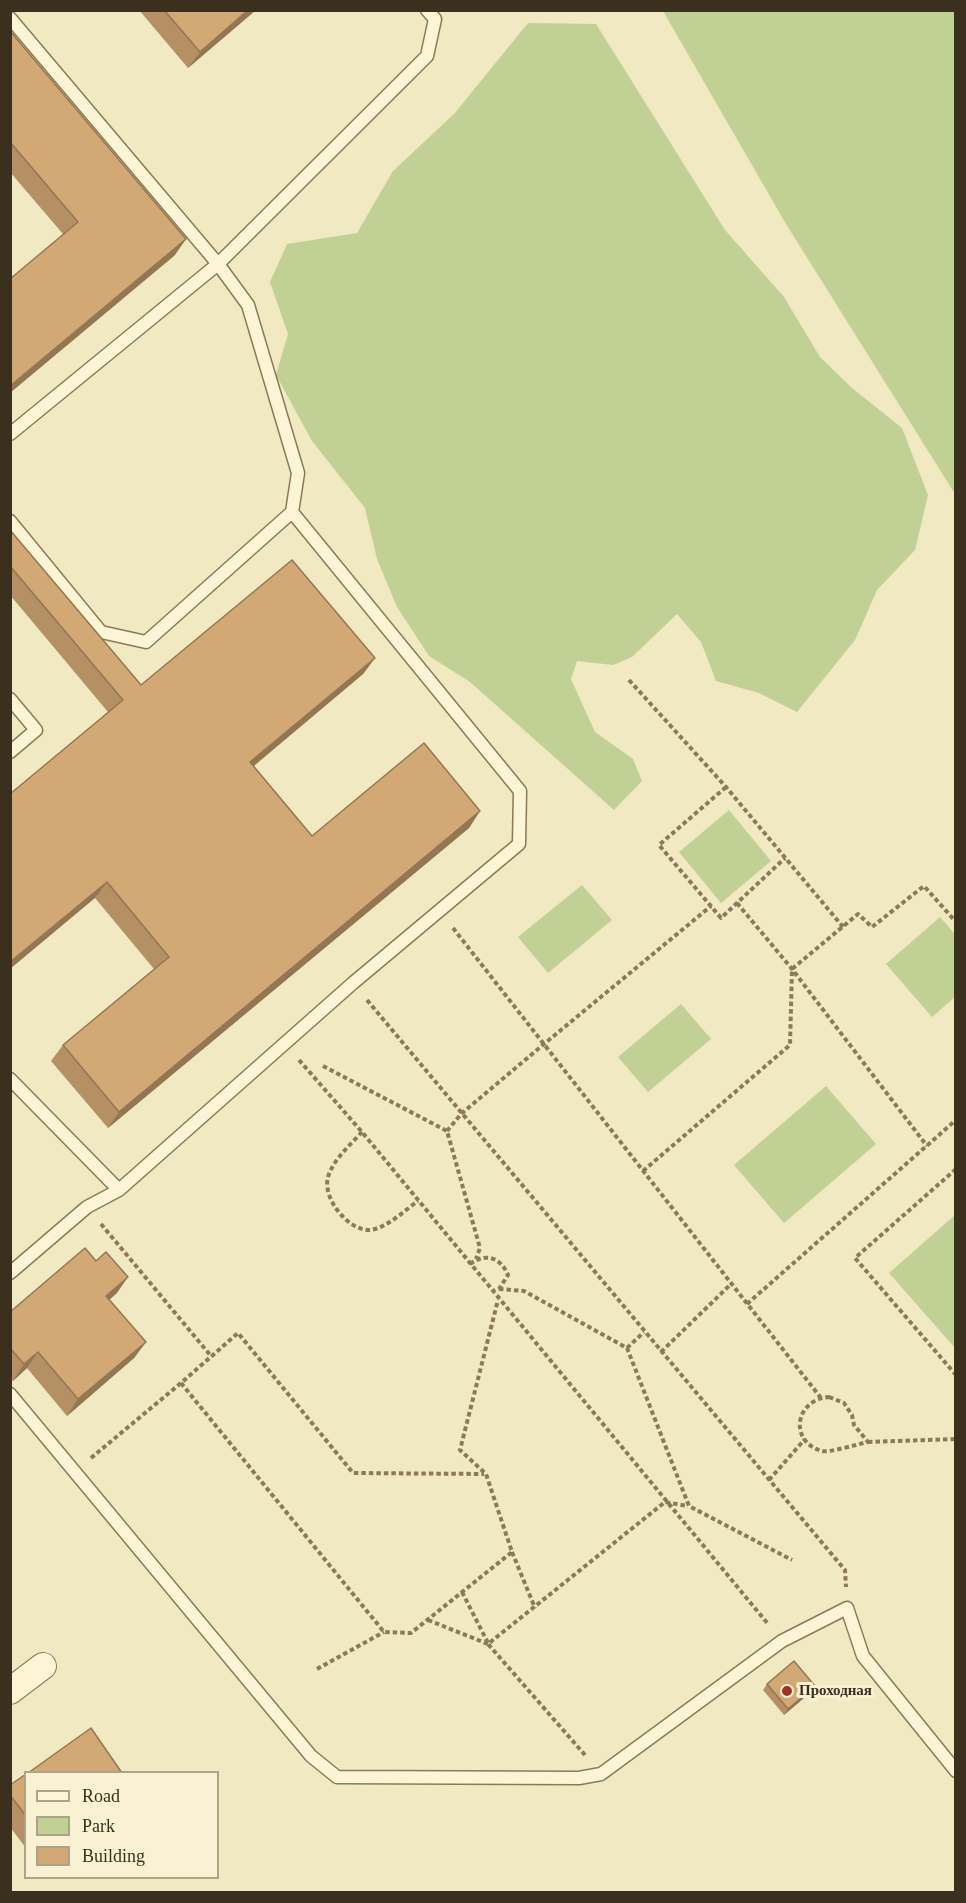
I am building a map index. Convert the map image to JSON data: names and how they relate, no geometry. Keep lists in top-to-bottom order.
{
  "places": ["Проходная"],
  "legend": ["Road", "Park", "Building"]
}
